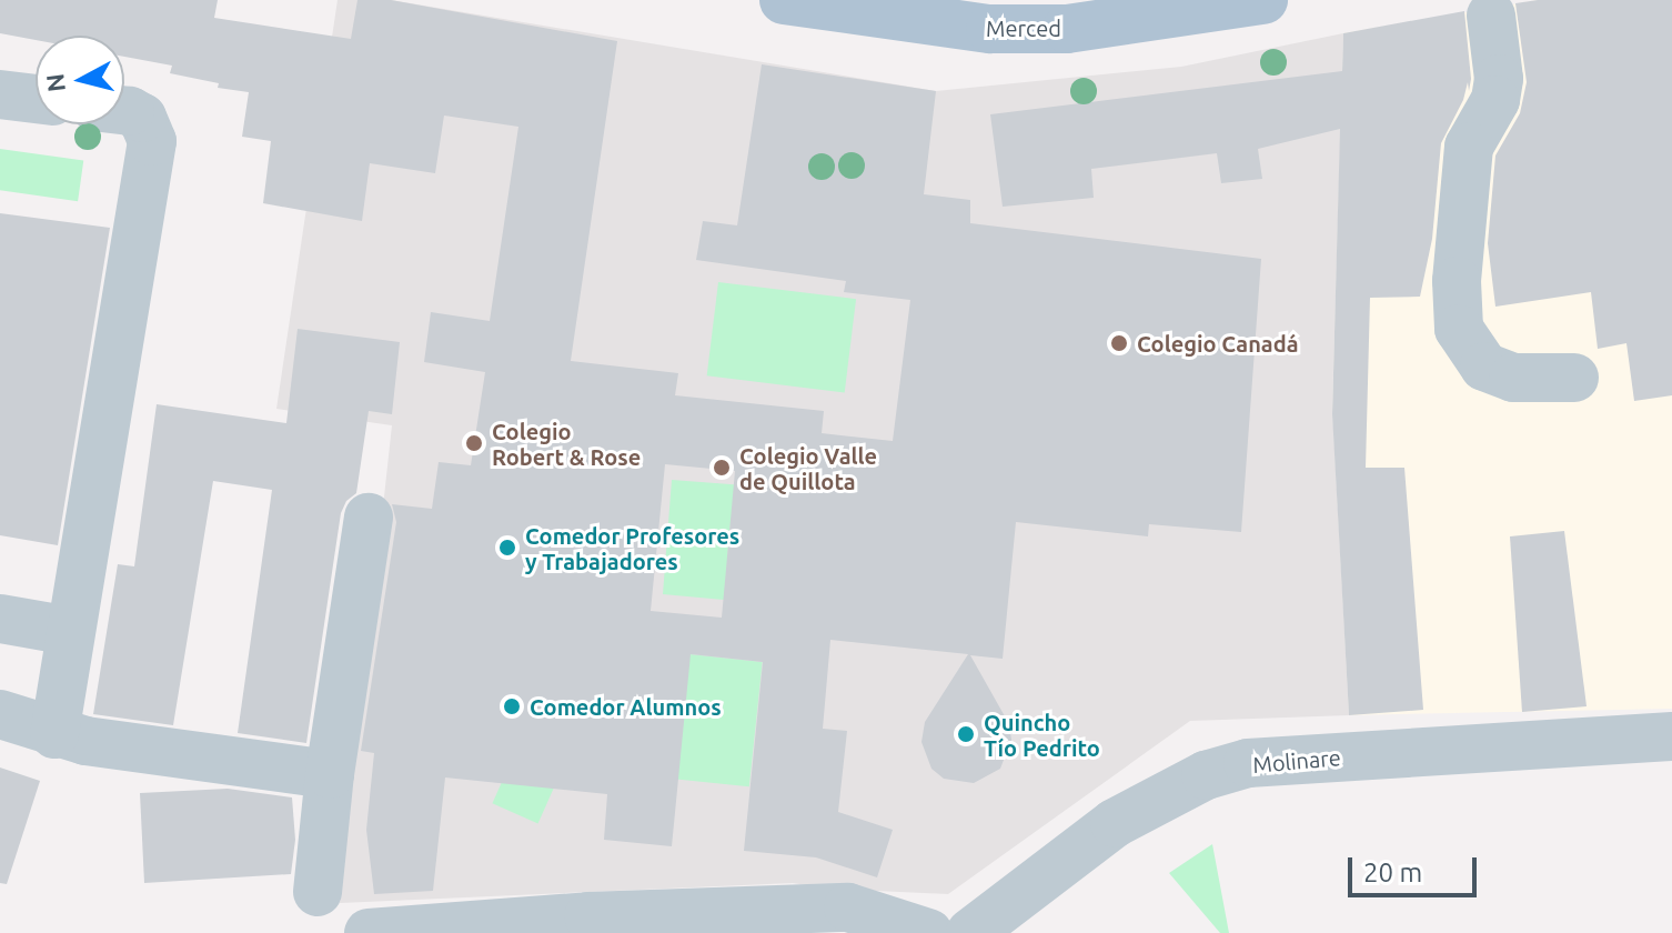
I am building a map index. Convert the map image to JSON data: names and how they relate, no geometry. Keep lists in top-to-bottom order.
{
  "streets": {
    "main road": ["Merced"],
    "street": ["Molinare"]
  },
  "places": [
    "Colegio Canadá",
    "Colegio Robert & Rose",
    "Colegio Valle de Quillota",
    "Comedor Profesores y Trabajadores",
    "Comedor Alumnos",
    "Quincho Tío Pedrito"
  ],
  "scale_bar": "20 m",
  "north": "left"
}
